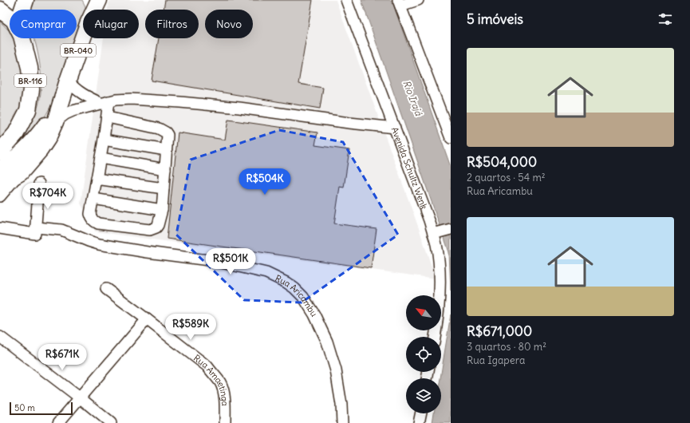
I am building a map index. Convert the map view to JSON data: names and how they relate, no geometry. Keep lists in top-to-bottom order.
{
  "streets": {
    "highway": ["BR-040", "BR-116"],
    "street": ["Avenida Schultz Wenk", "Rua Aricambu", "Rua Amaetinga"]
  },
  "water": ["Rio Irajá"],
  "scale_bar": "50 m",
  "north": "top left",
  "page": {
    "heading": "5 imóveis",
    "chip": [
      "Comprar",
      "Alugar",
      "Filtros",
      "Novo"
    ],
    "list": [
      {
        "name": "R$504,000",
        "note": "2 quartos · 54 m² · Rua Aricambu"
      },
      {
        "name": "R$671,000",
        "note": "3 quartos · 80 m² · Rua Igapera"
      }
    ],
    "price": [
      "R$504K",
      "R$704K",
      "R$501K",
      "R$589K",
      "R$671K"
    ],
    "scale": "50 m"
  }
}
